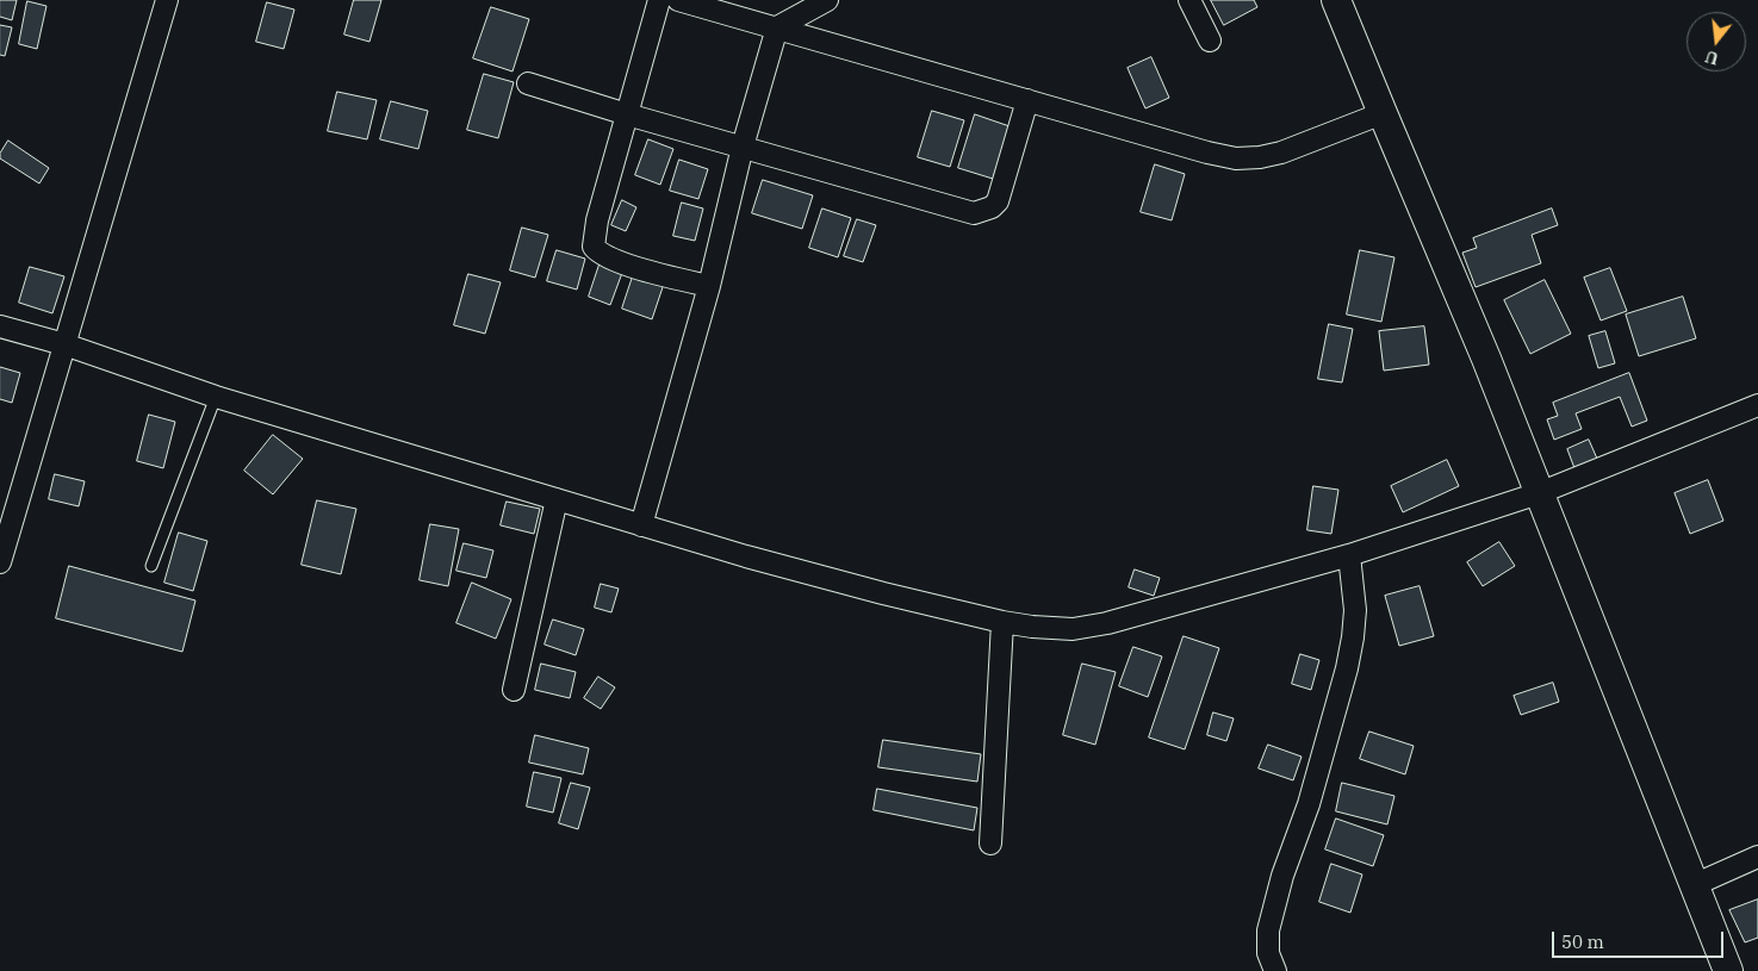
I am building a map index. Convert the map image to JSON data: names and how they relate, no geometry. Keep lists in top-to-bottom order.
{
  "scale_bar": "50 m",
  "north": "bottom"
}
